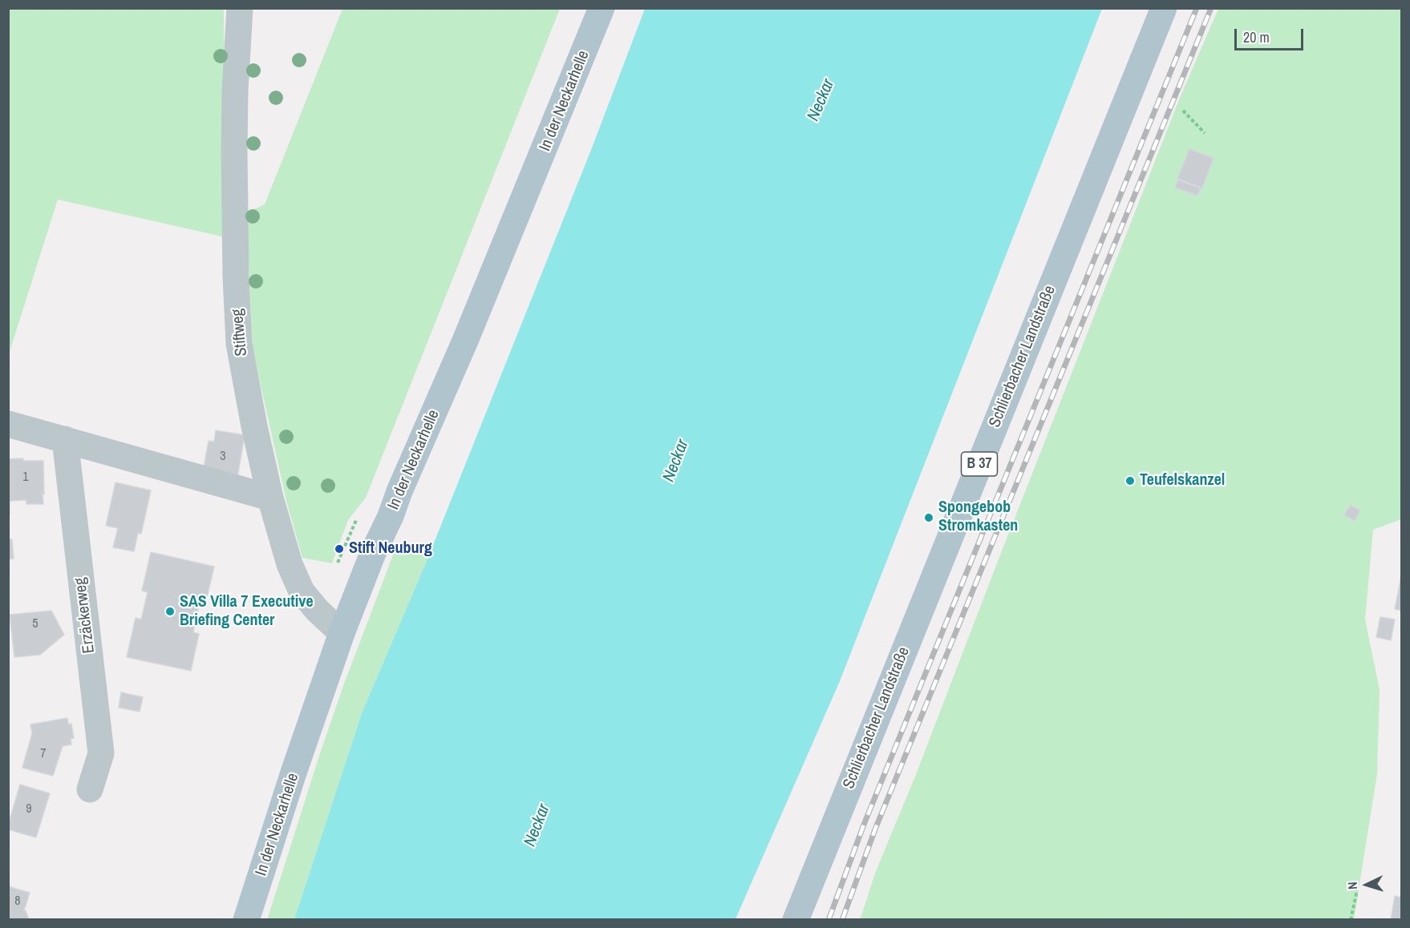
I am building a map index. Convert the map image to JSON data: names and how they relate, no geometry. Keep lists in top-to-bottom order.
{
  "streets": {
    "main road": ["In der Neckarhelle", "Schlierbacher Landstraße", "B 37"],
    "street": ["Stiftweg", "Erzäckerweg"]
  },
  "crossings": [
    ["In der Neckarhelle", "Stiftweg"]
  ],
  "water": ["Neckar"],
  "places": [
    "Teufelskanzel",
    "Spongebob Stromkasten",
    "Stift Neuburg",
    "SAS Villa 7 Executive Briefing Center"
  ],
  "house_numbers": [
    "3",
    "1",
    "5",
    "7",
    "9",
    "8"
  ],
  "scale_bar": "20 m",
  "north": "left"
}
